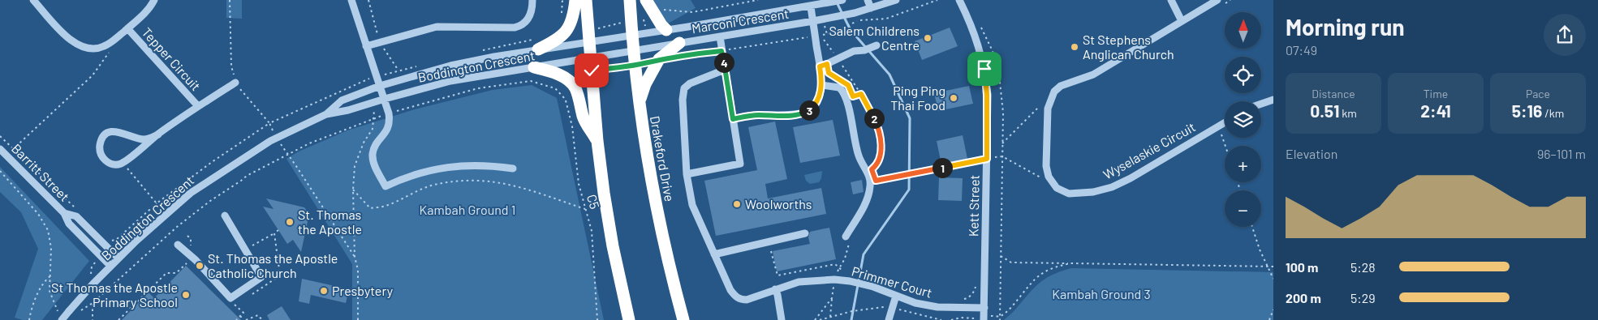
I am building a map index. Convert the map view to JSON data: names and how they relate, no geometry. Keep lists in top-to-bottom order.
{
  "streets": {
    "highway": ["Drakeford Drive"],
    "street": [
      "Marconi Crescent",
      "Tepper Circuit",
      "Boddington Crescent",
      "Wyselaskie Circuit",
      "Barritt Street",
      "Kett Street",
      "Primmer Court"
    ],
    "path": ["C5"]
  },
  "crossings": [
    ["Marconi Crescent", "Boddington Crescent"],
    ["Marconi Crescent", "Drakeford Drive"],
    ["Boddington Crescent", "Drakeford Drive"],
    ["Boddington Crescent", "Barritt Street"],
    ["Kett Street", "Primmer Court"]
  ],
  "parks": ["Kambah Ground 1", "Kambah Ground 3"],
  "places": [
    "Salem Childrens Centre",
    "St Stephens Anglican Church",
    "Ping Ping Thai Food",
    "Woolworths",
    "St. Thomas the Apostle",
    "St. Thomas the Apostle Catholic Church",
    "Presbytery",
    "St Thomas the Apostle Primary School"
  ],
  "north": "top",
  "page": {
    "heading": ["Morning run", "07:49"],
    "map_buttons": ["+", "−"],
    "pins": [
      "4",
      "3",
      "2",
      "1"
    ],
    "stats": [
      ["Distance", "0.51 km"],
      ["Time", "2:41"],
      ["Pace", "5:16 /km"]
    ],
    "chart": ["Elevation", "96–101 m"],
    "list": [
      {
        "name": "100 m",
        "note": "5:28"
      },
      {
        "name": "200 m",
        "note": "5:29"
      }
    ]
  }
}
